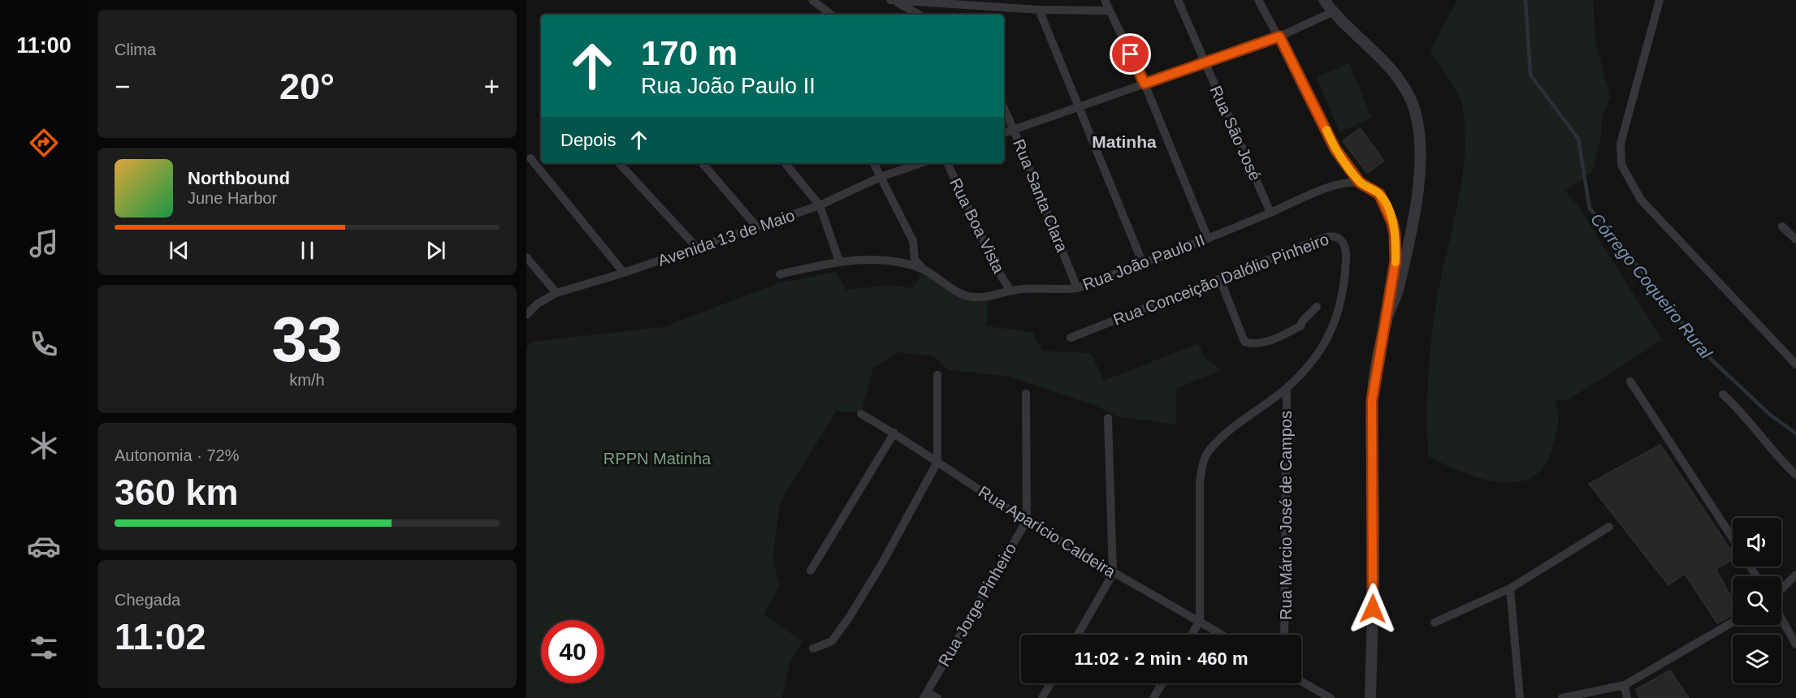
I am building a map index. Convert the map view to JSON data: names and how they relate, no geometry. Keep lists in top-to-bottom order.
{
  "streets": {
    "street": [
      "Rua São José",
      "Rua Santa Clara",
      "Rua Boa Vista",
      "Avenida 13 de Maio",
      "Rua João Paulo II",
      "Rua Conceição Dalólio Pinheiro",
      "Rua Márcio José de Campos",
      "Rua Aparício Caldeira",
      "Rua Jorge Pinheiro"
    ]
  },
  "crossings": [
    ["Rua São José", "Rua João Paulo II"],
    ["Rua Santa Clara", "Rua João Paulo II"],
    ["Rua Boa Vista", "Rua João Paulo II"],
    ["Rua Conceição Dalólio Pinheiro", "Rua Márcio José de Campos"],
    ["Rua Conceição Dalólio Pinheiro", "Rua Aparício Caldeira"],
    ["Rua Aparício Caldeira", "Rua Jorge Pinheiro"]
  ],
  "districts": ["Matinha"],
  "water": ["Córrego Coqueiro Rural"],
  "parks": ["RPPN Matinha"],
  "page": {
    "tabs": "11:00",
    "tile": [
      "Clima",
      ["33", "km/h"],
      ["Autonomia · 72%", "360 km"],
      ["Chegada", "11:02"]
    ],
    "turn": ["170 m", "Rua João Paulo II"],
    "heat": ["−", "20°", "+"],
    "then": "Depois",
    "song": ["Northbound", "June Harbor"],
    "limit": "40",
    "trip": "11:02 · 2 min · 460 m"
  }
}
